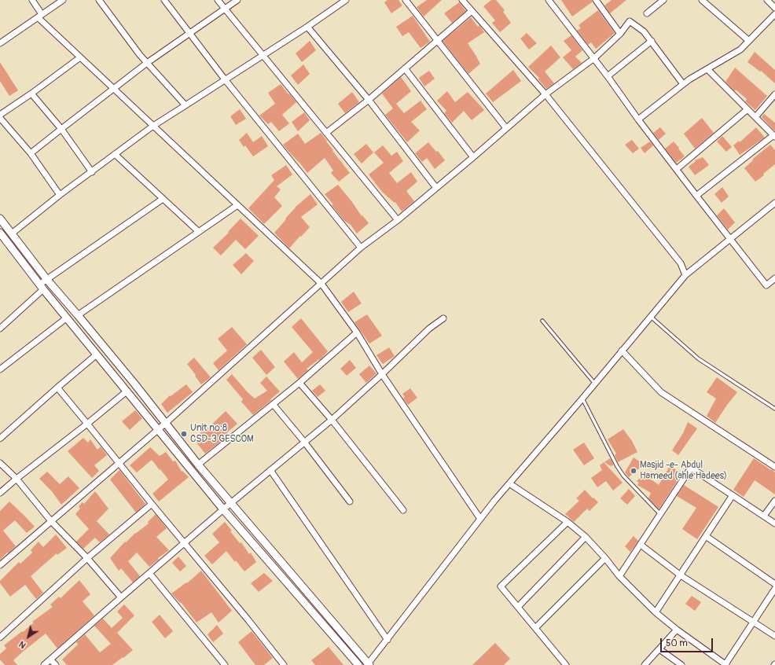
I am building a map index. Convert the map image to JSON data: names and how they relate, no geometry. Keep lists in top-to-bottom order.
{
  "places": ["Unit no:8 CSD-3 GESCOM", "Masjid -e- Abdul Hameed (ahle Hadees)"],
  "scale_bar": "50 m",
  "north": "bottom left"
}
